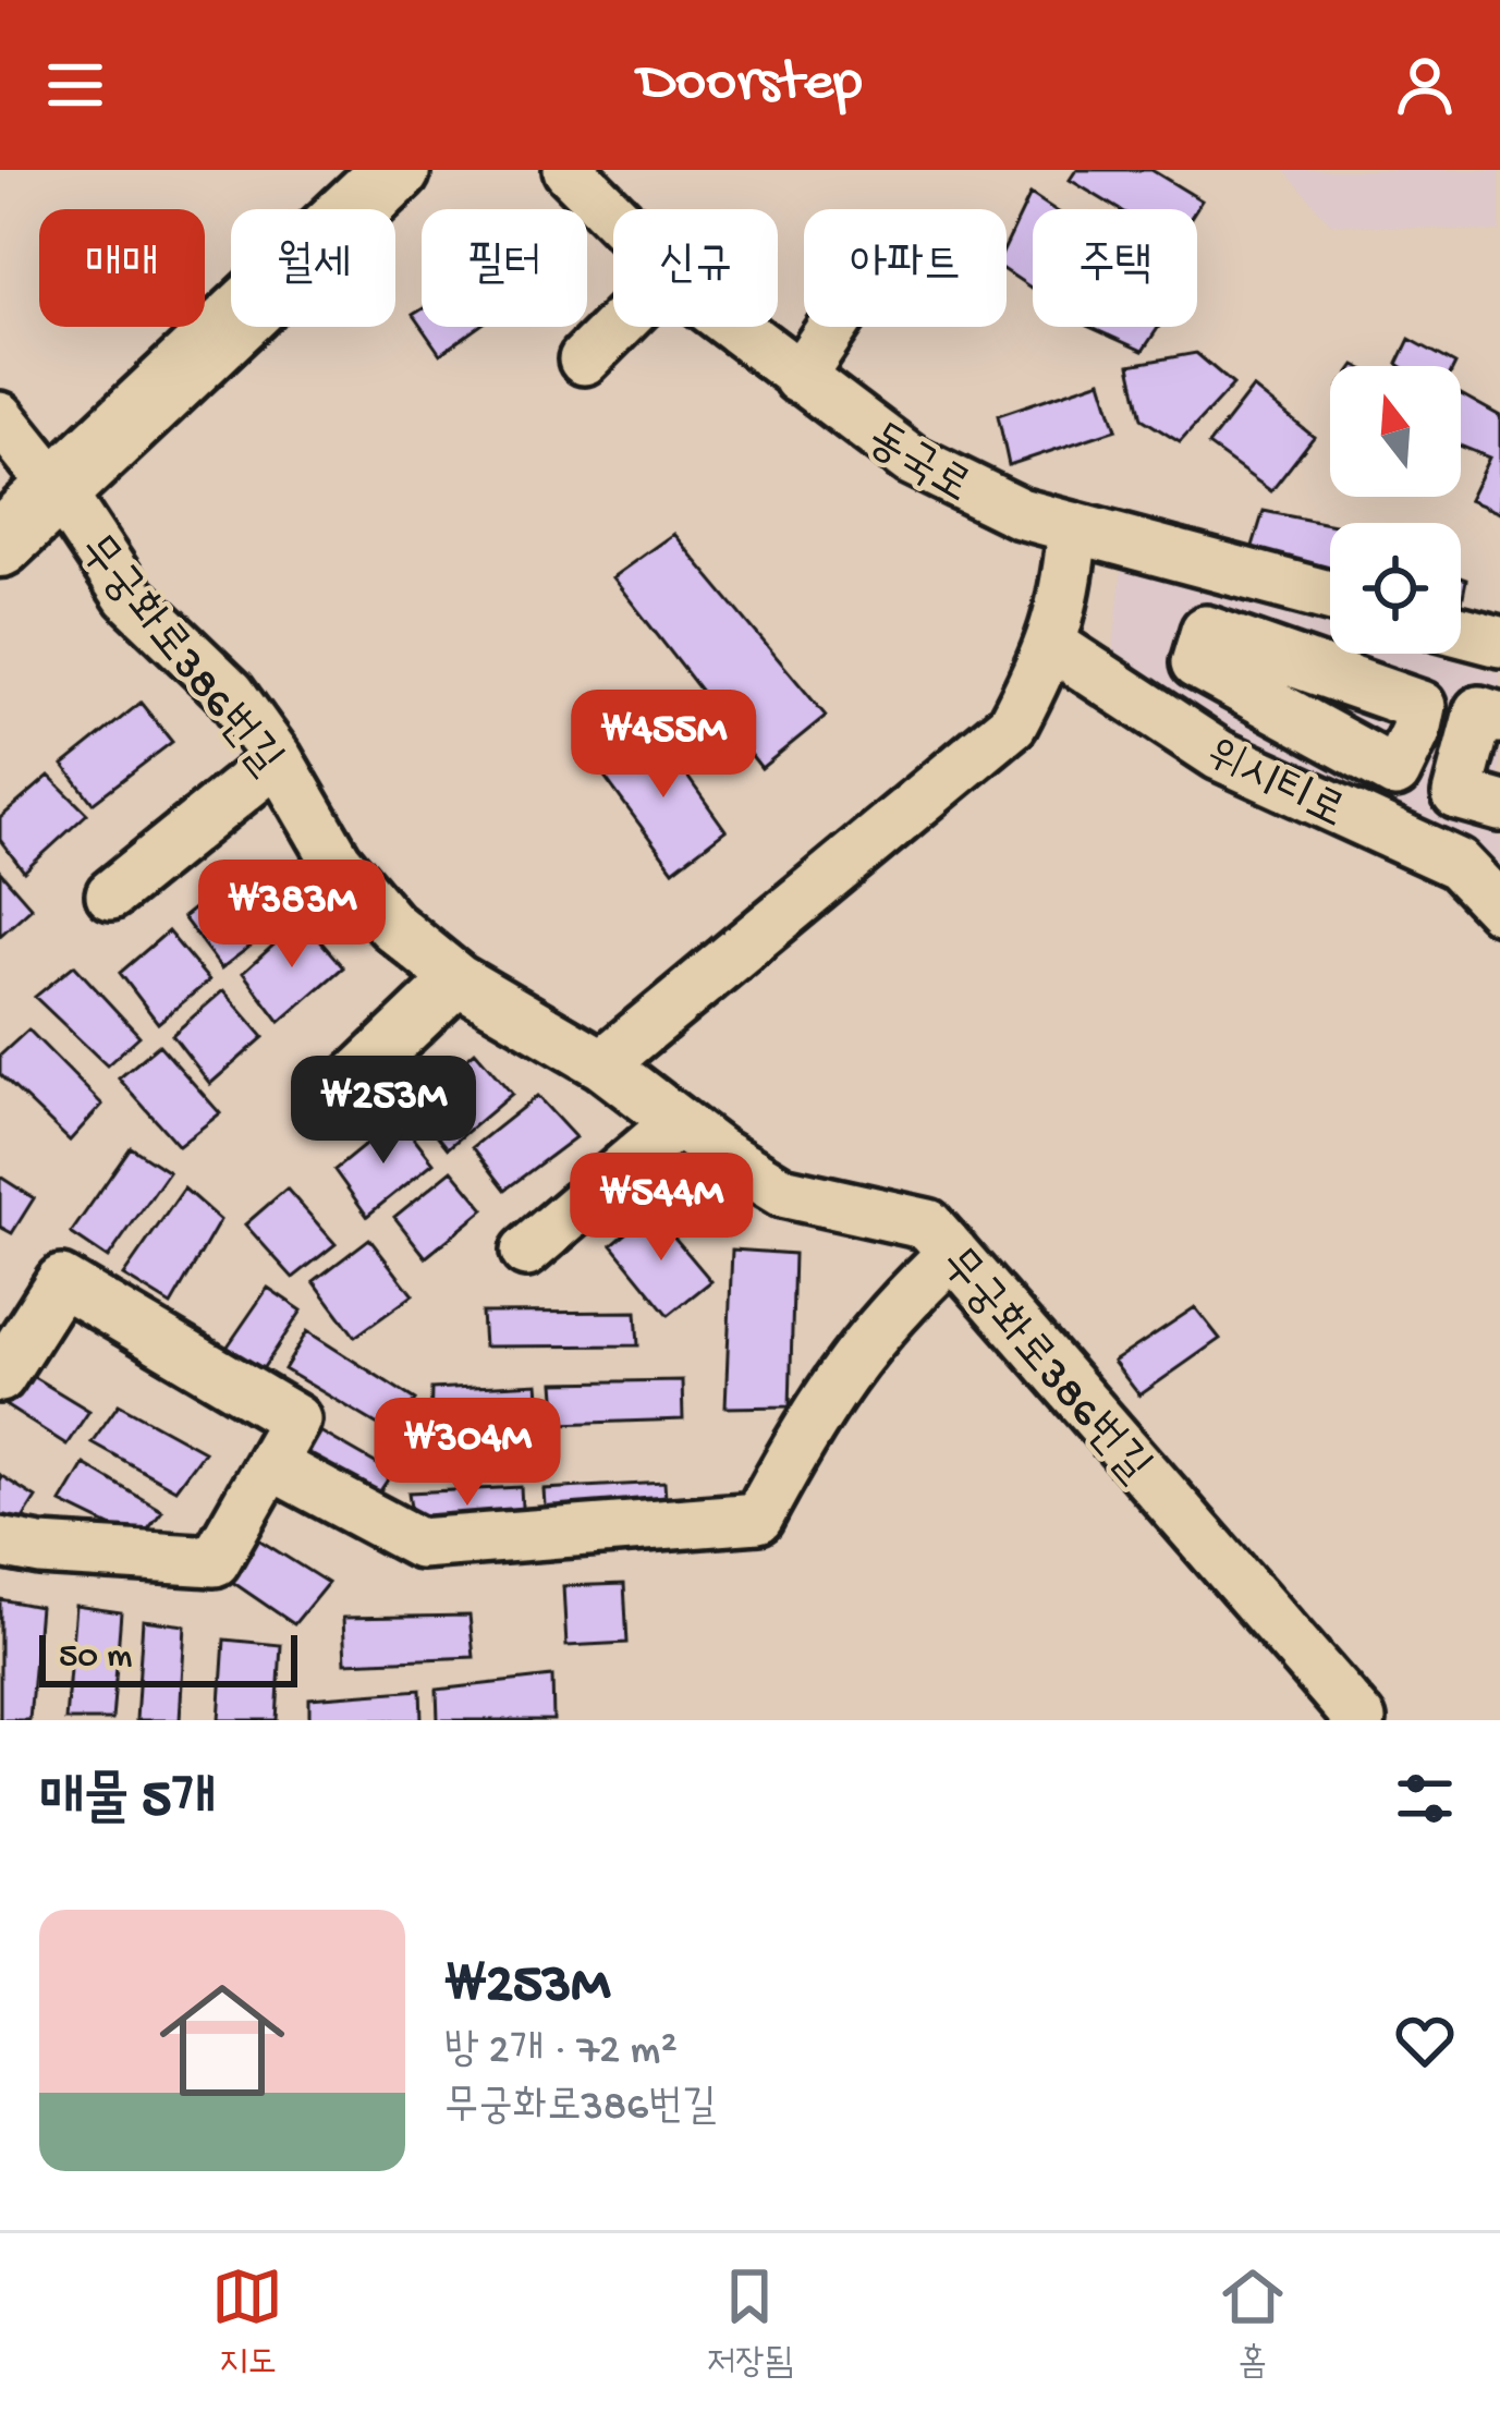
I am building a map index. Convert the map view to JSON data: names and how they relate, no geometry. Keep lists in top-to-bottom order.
{
  "streets": {
    "street": ["동국로", "무궁화로386번길", "위시티로"]
  },
  "scale_bar": "50 m",
  "north": "top",
  "page": {
    "header": "Doorstep",
    "chip": [
      "매매",
      "월세",
      "필터",
      "신규",
      "아파트",
      "주택"
    ],
    "price": [
      "₩455M",
      "₩383M",
      "₩253M",
      "₩544M",
      "₩304M"
    ],
    "scale": "50 m",
    "heading": "매물 5개",
    "list": [
      {
        "name": "₩253M",
        "note": "방 2개 · 72 m² · 무궁화로386번길"
      }
    ],
    "tabs": ["지도", "저장됨", "홈"]
  }
}
